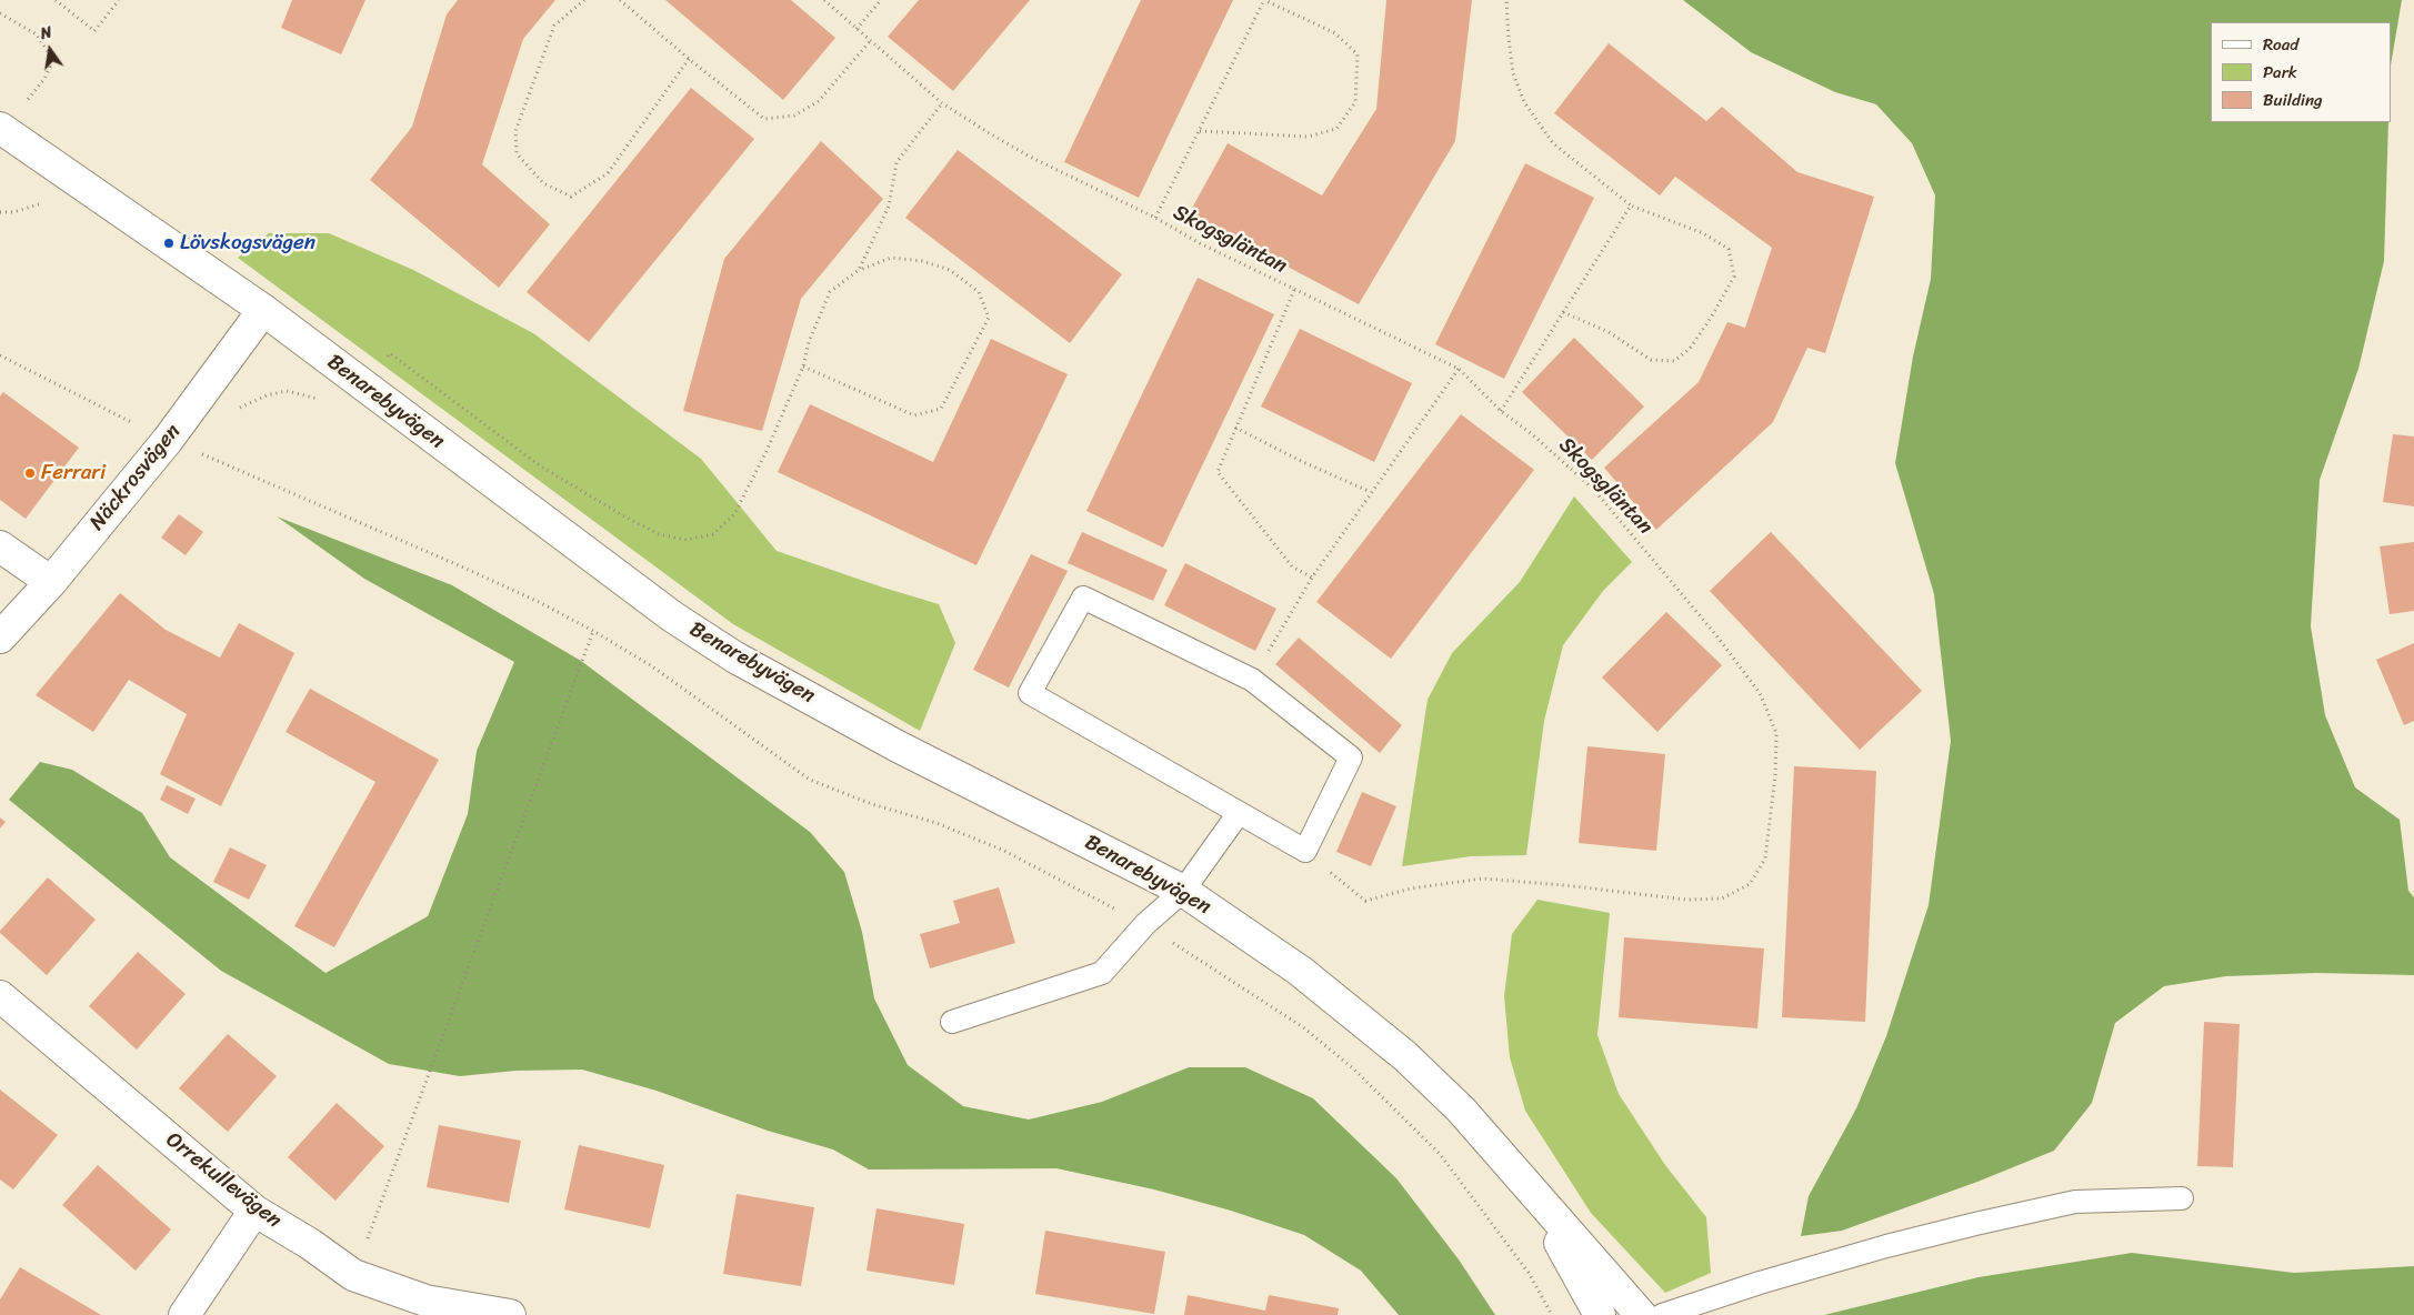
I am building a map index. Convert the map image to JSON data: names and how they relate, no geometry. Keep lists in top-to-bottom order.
{
  "streets": {
    "street": ["Benarebyvägen", "Näckrosvägen", "Orrekullevägen"],
    "path": ["Skogsgläntan"]
  },
  "crossings": [
    ["Benarebyvägen", "Näckrosvägen"]
  ],
  "places": ["Lövskogsvägen", "Ferrari"],
  "legend": ["Road", "Park", "Building"],
  "north": "top"
}
